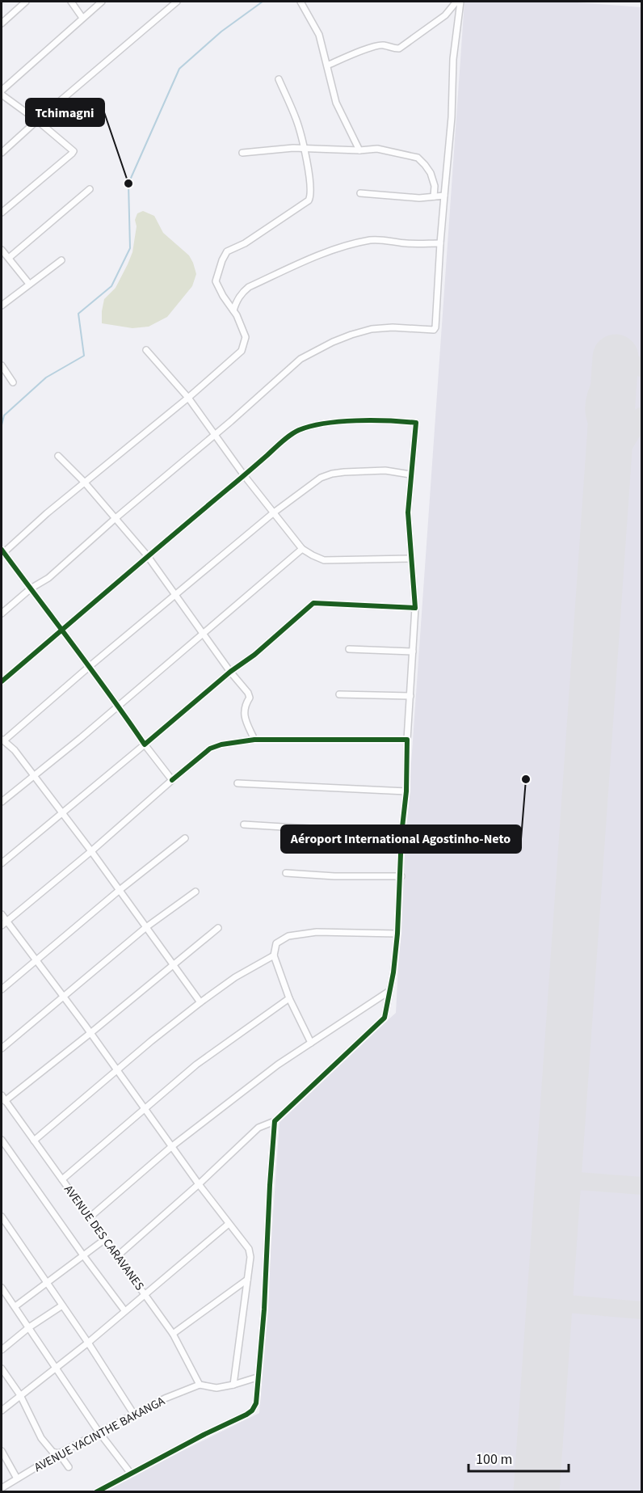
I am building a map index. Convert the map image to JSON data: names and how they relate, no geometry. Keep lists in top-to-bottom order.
{
  "streets": {
    "street": ["AVENUE DES CARAVANES", "AVENUE YACINTHE BAKANGA"]
  },
  "crossings": [
    ["AVENUE DES CARAVANES", "AVENUE YACINTHE BAKANGA"]
  ],
  "places": ["Tchimagni", "Aéroport International Agostinho-Neto"],
  "scale_bar": "100 m"
}
